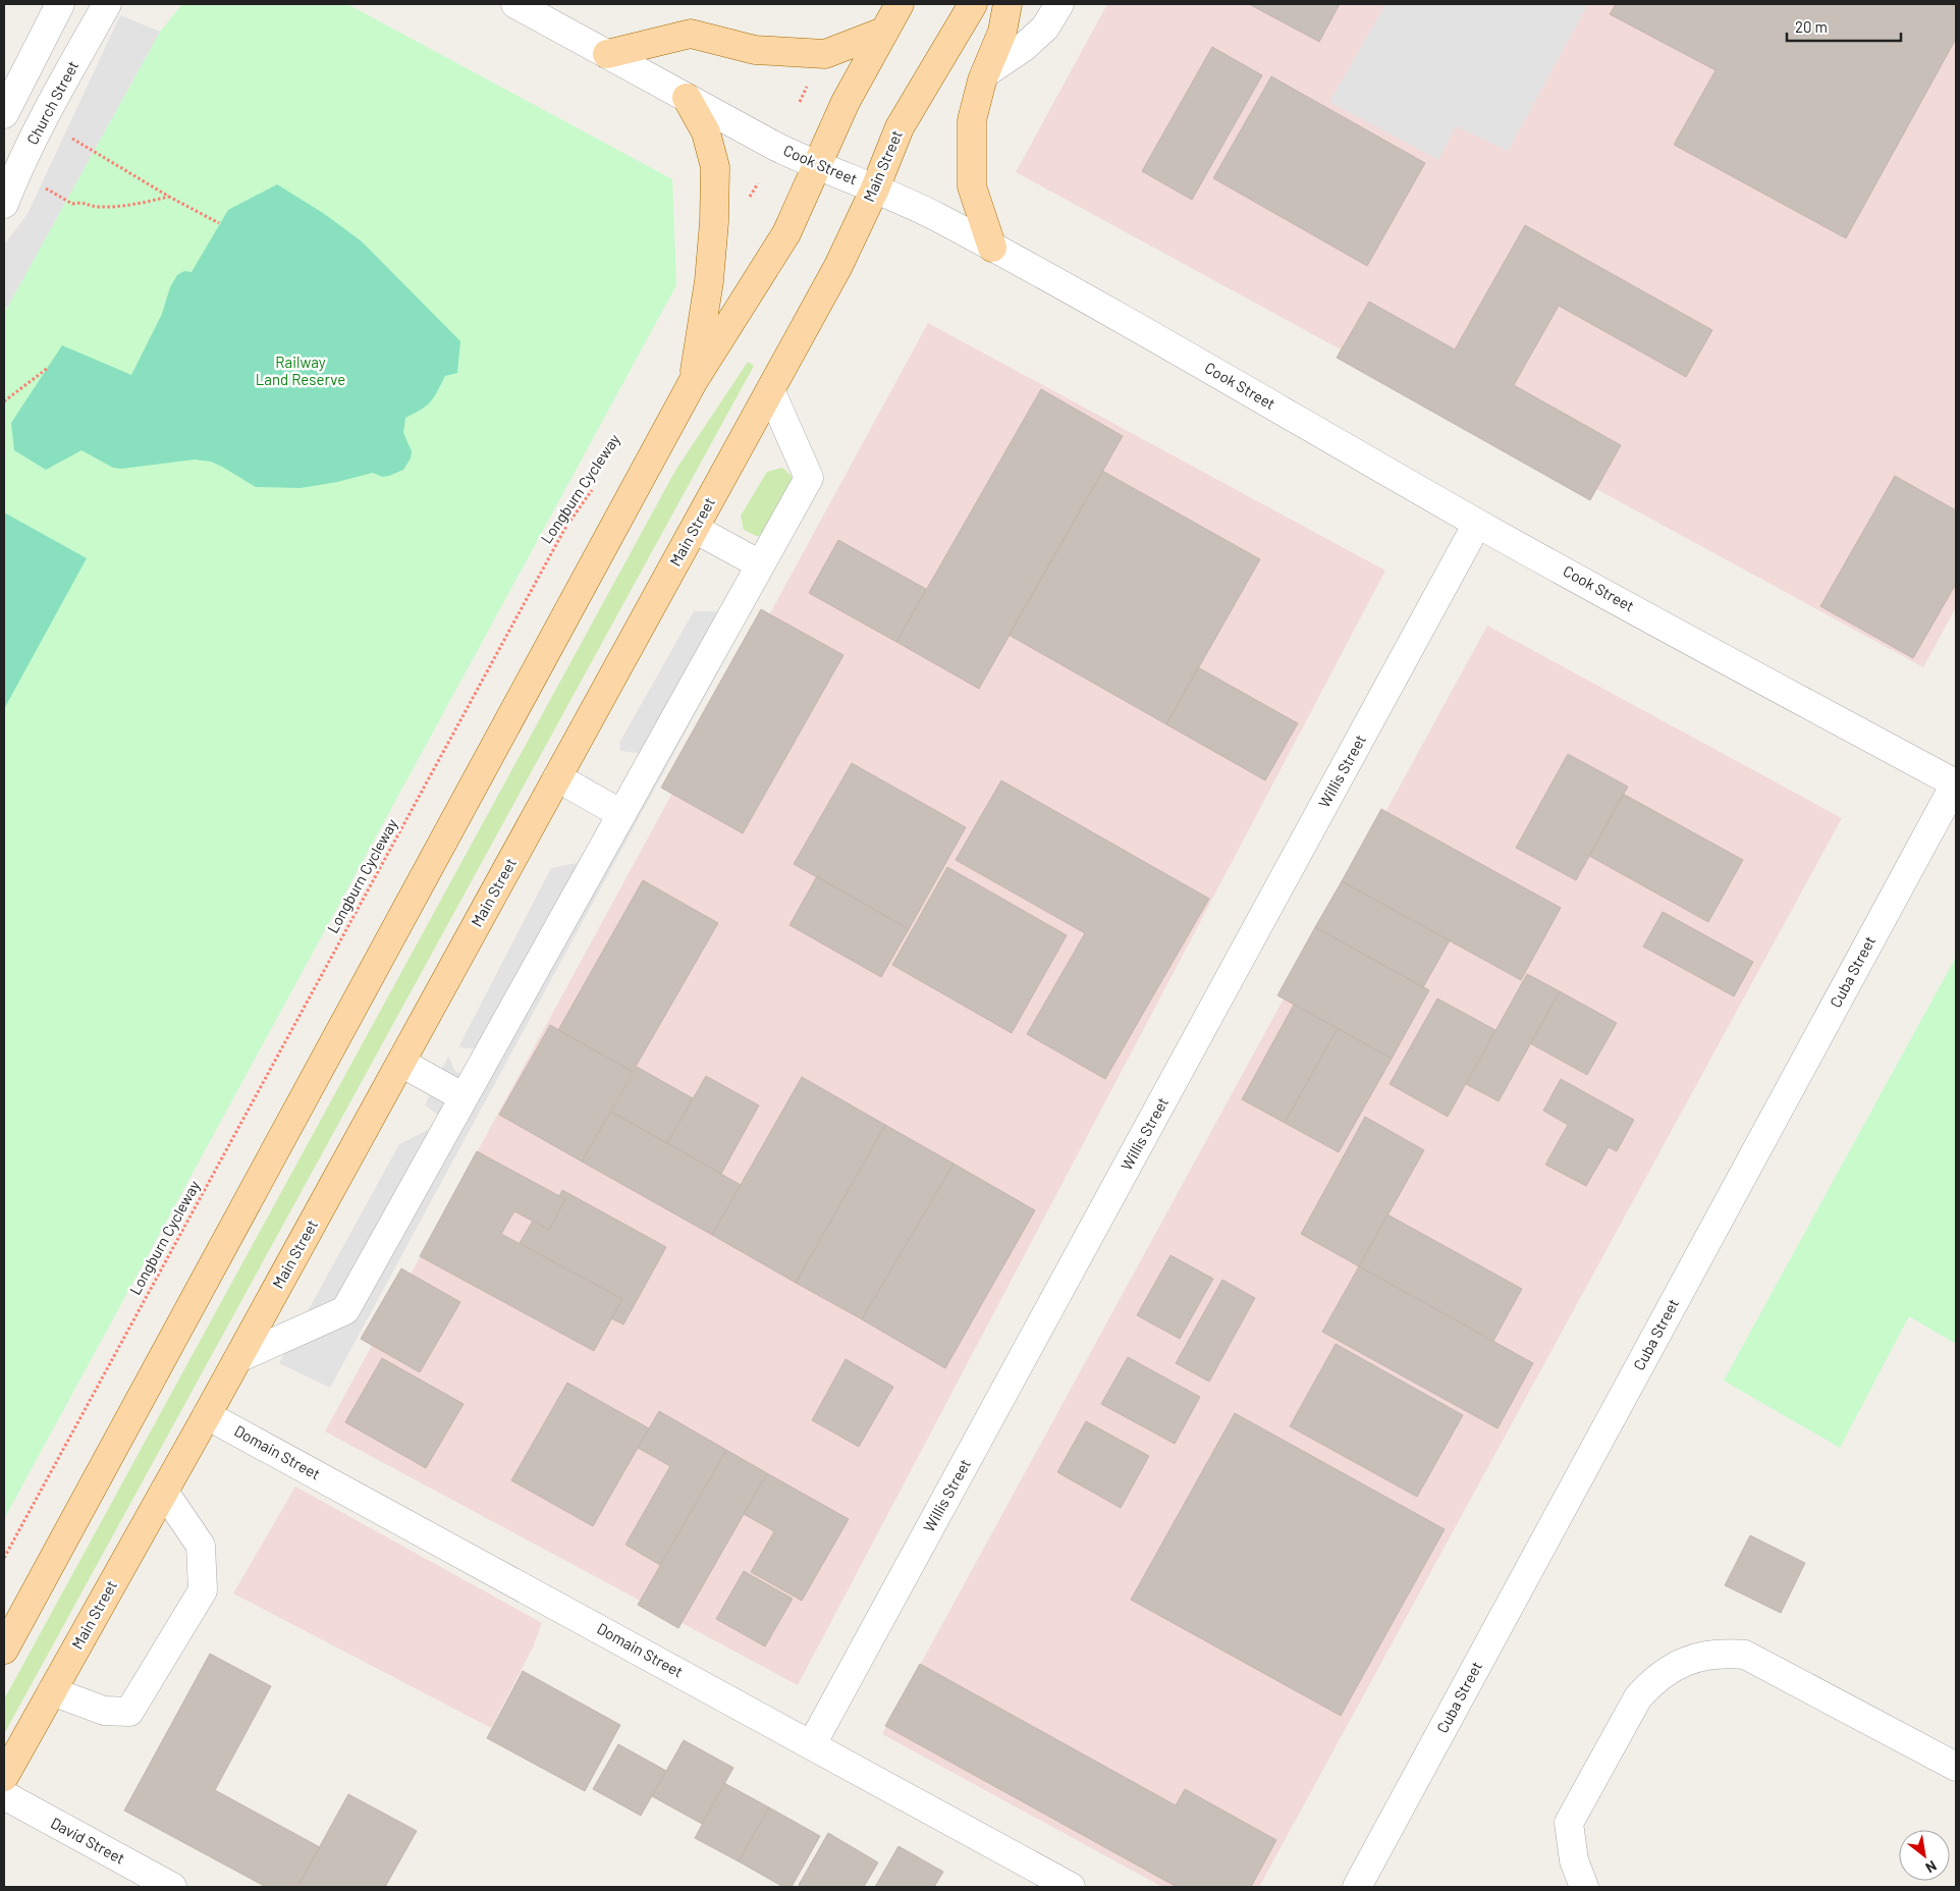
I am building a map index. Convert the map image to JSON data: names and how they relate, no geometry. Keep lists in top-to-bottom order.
{
  "streets": {
    "main road": ["Main Street"],
    "street": [
      "Church Street",
      "Cook Street",
      "Willis Street",
      "Cuba Street",
      "Domain Street",
      "David Street"
    ],
    "path": ["Longburn Cycleway"]
  },
  "crossings": [
    ["Cook Street", "Main Street"],
    ["Cook Street", "Willis Street"],
    ["Cook Street", "Cuba Street"],
    ["Main Street", "Domain Street"],
    ["Willis Street", "Domain Street"]
  ],
  "parks": ["Railway Land Reserve"],
  "scale_bar": "20 m",
  "north": "bottom right"
}
